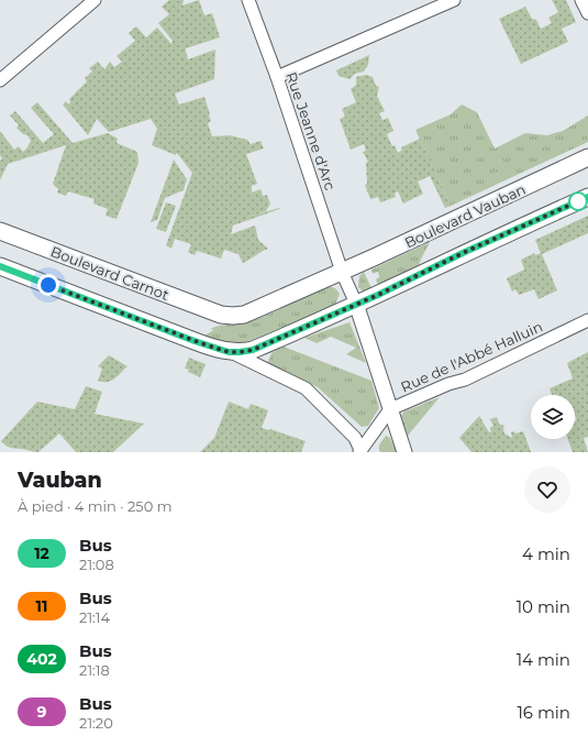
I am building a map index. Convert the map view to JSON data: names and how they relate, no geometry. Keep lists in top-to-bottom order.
{
  "streets": {
    "main road": ["Boulevard Vauban", "Boulevard Carnot"],
    "street": ["Rue Jeanne d'Arc", "Rue de l'Abbé Halluin"]
  },
  "crossings": [
    ["Rue Jeanne d'Arc", "Boulevard Vauban"],
    ["Boulevard Vauban", "Boulevard Carnot"]
  ],
  "lines": ["bus line 12"],
  "page": {
    "heading": ["Vauban", "À pied · 4 min · 250 m"],
    "list": [
      {
        "mark": "12",
        "name": "Bus",
        "note": "21:08",
        "value": "4 min"
      },
      {
        "mark": "11",
        "name": "Bus",
        "note": "21:14",
        "value": "10 min"
      },
      {
        "mark": "402",
        "name": "Bus",
        "note": "21:18",
        "value": "14 min"
      },
      {
        "mark": "9",
        "name": "Bus",
        "note": "21:20",
        "value": "16 min"
      }
    ]
  }
}
